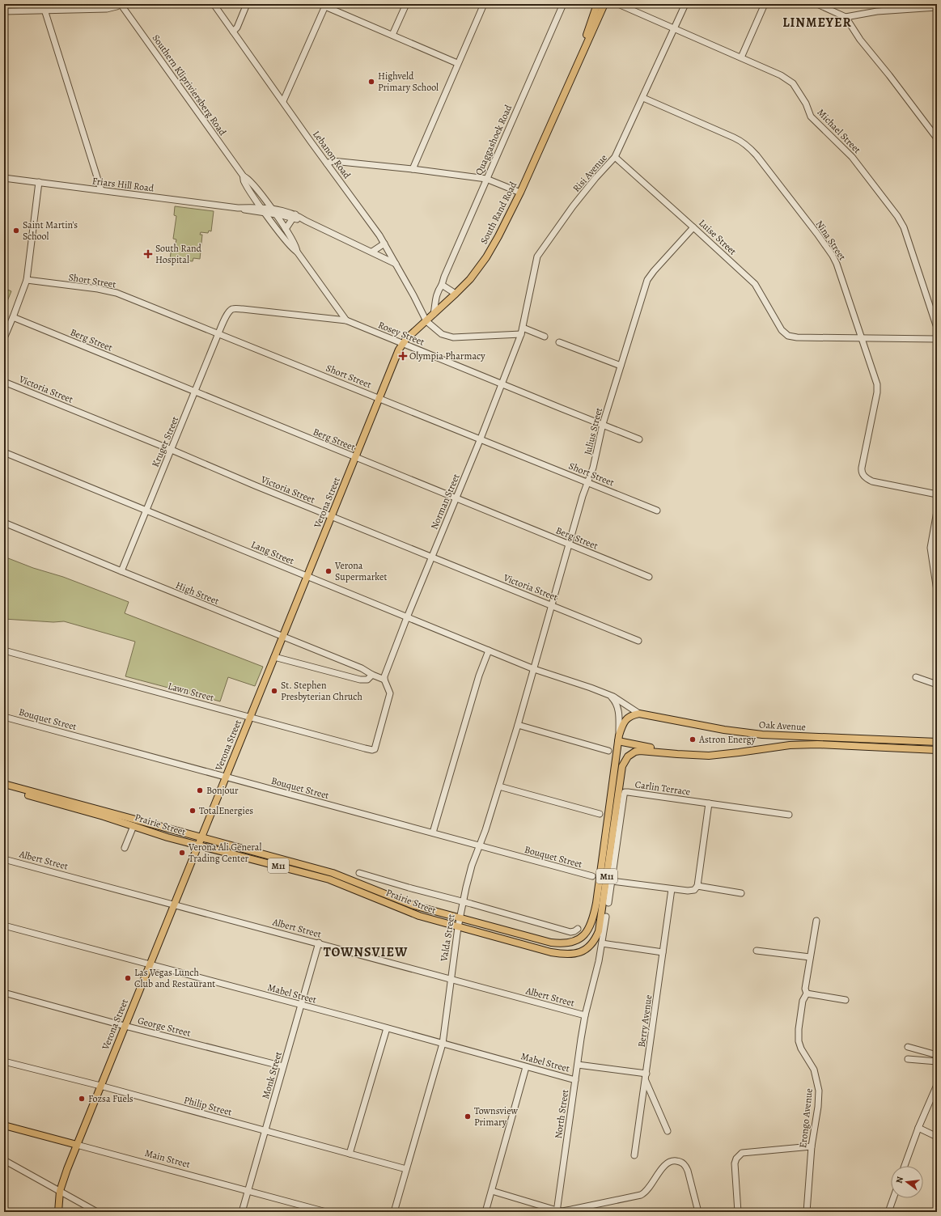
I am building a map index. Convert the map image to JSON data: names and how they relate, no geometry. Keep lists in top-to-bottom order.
{
  "streets": {
    "main road": [
      "South Rand Road",
      "Verona Street",
      "Oak Avenue",
      "Prairie Street",
      "M11",
      "Main Street"
    ],
    "street": [
      "Southern Klipriviersberg Road",
      "Michael Street",
      "Quaggashoek Road",
      "Lebanon Road",
      "Risi Avenue",
      "Friars Hill Road",
      "Luise Street",
      "Nina Street",
      "Short Street",
      "Rosey Street",
      "Berg Street",
      "Victoria Street",
      "Julius Street",
      "Kruger Street",
      "Norman Street",
      "Lang Street",
      "High Street",
      "Lawn Street",
      "Bouquet Street",
      "Carlin Terrace",
      "Albert Street",
      "Valda Street",
      "Mabel Street",
      "Berry Avenue",
      "George Street",
      "Monk Street",
      "Philip Street",
      "North Street",
      "Erongo Avenue"
    ]
  },
  "crossings": [
    ["Southern Klipriviersberg Road", "Friars Hill Road"],
    ["Southern Klipriviersberg Road", "Rosey Street"],
    ["Michael Street", "Risi Avenue"],
    ["Quaggashoek Road", "South Rand Road"],
    ["Lebanon Road", "Friars Hill Road"],
    ["Lebanon Road", "South Rand Road"],
    ["Risi Avenue", "Luise Street"],
    ["Risi Avenue", "Nina Street"],
    ["Risi Avenue", "Norman Street"],
    ["South Rand Road", "Rosey Street"],
    ["South Rand Road", "Verona Street"],
    ["Luise Street", "Nina Street"],
    ["Luise Street", "Julius Street"],
    ["Short Street", "Julius Street"],
    ["Short Street", "Kruger Street"],
    ["Short Street", "Norman Street"],
    ["Short Street", "Verona Street"],
    ["Rosey Street", "Julius Street"],
    ["Rosey Street", "Kruger Street"],
    ["Rosey Street", "Norman Street"],
    ["Rosey Street", "Verona Street"],
    ["Berg Street", "Julius Street"],
    ["Berg Street", "Kruger Street"],
    ["Berg Street", "Norman Street"],
    ["Berg Street", "Verona Street"],
    ["Victoria Street", "Julius Street"],
    ["Victoria Street", "Kruger Street"],
    ["Victoria Street", "Norman Street"],
    ["Victoria Street", "Verona Street"],
    ["Julius Street", "Lang Street"],
    ["Julius Street", "Valda Street"],
    ["Kruger Street", "Lang Street"],
    ["Kruger Street", "High Street"],
    ["Norman Street", "Lang Street"],
    ["Norman Street", "High Street"],
    ["Norman Street", "Lawn Street"],
    ["Verona Street", "Lang Street"],
    ["Verona Street", "High Street"],
    ["Verona Street", "Lawn Street"],
    ["Verona Street", "Bouquet Street"],
    ["Verona Street", "Prairie Street"],
    ["Verona Street", "Albert Street"],
    ["Verona Street", "Mabel Street"],
    ["Verona Street", "George Street"],
    ["Verona Street", "Philip Street"],
    ["Verona Street", "Main Street"],
    ["Lang Street", "Oak Avenue"],
    ["Lang Street", "Valda Street"],
    ["High Street", "Lawn Street"],
    ["Bouquet Street", "Valda Street"],
    ["Oak Avenue", "Prairie Street"],
    ["Prairie Street", "Valda Street"],
    ["Albert Street", "Valda Street"],
    ["Albert Street", "Monk Street"],
    ["Albert Street", "North Street"],
    ["Valda Street", "Mabel Street"],
    ["Valda Street", "Philip Street"],
    ["Mabel Street", "Monk Street"],
    ["Mabel Street", "North Street"],
    ["George Street", "Monk Street"],
    ["Monk Street", "Philip Street"],
    ["Monk Street", "Main Street"]
  ],
  "districts": ["LINMEYER", "TOWNSVIEW"],
  "places": {
    "other": [
      "Highveld Primary School",
      "Saint Martin's School",
      "Verona Supermarket",
      "St. Stephen Presbyterian Chruch",
      "Astron Energy",
      "Bonjour",
      "TotalEnergies",
      "Verona Ali General Trading Center",
      "Las Vegas Lunch Club and Restaurant",
      "Fozsa Fuels",
      "Townsview Primary"
    ],
    "health": ["South Rand Hospital", "Olympia Pharmacy"]
  },
  "north": "left"
}
